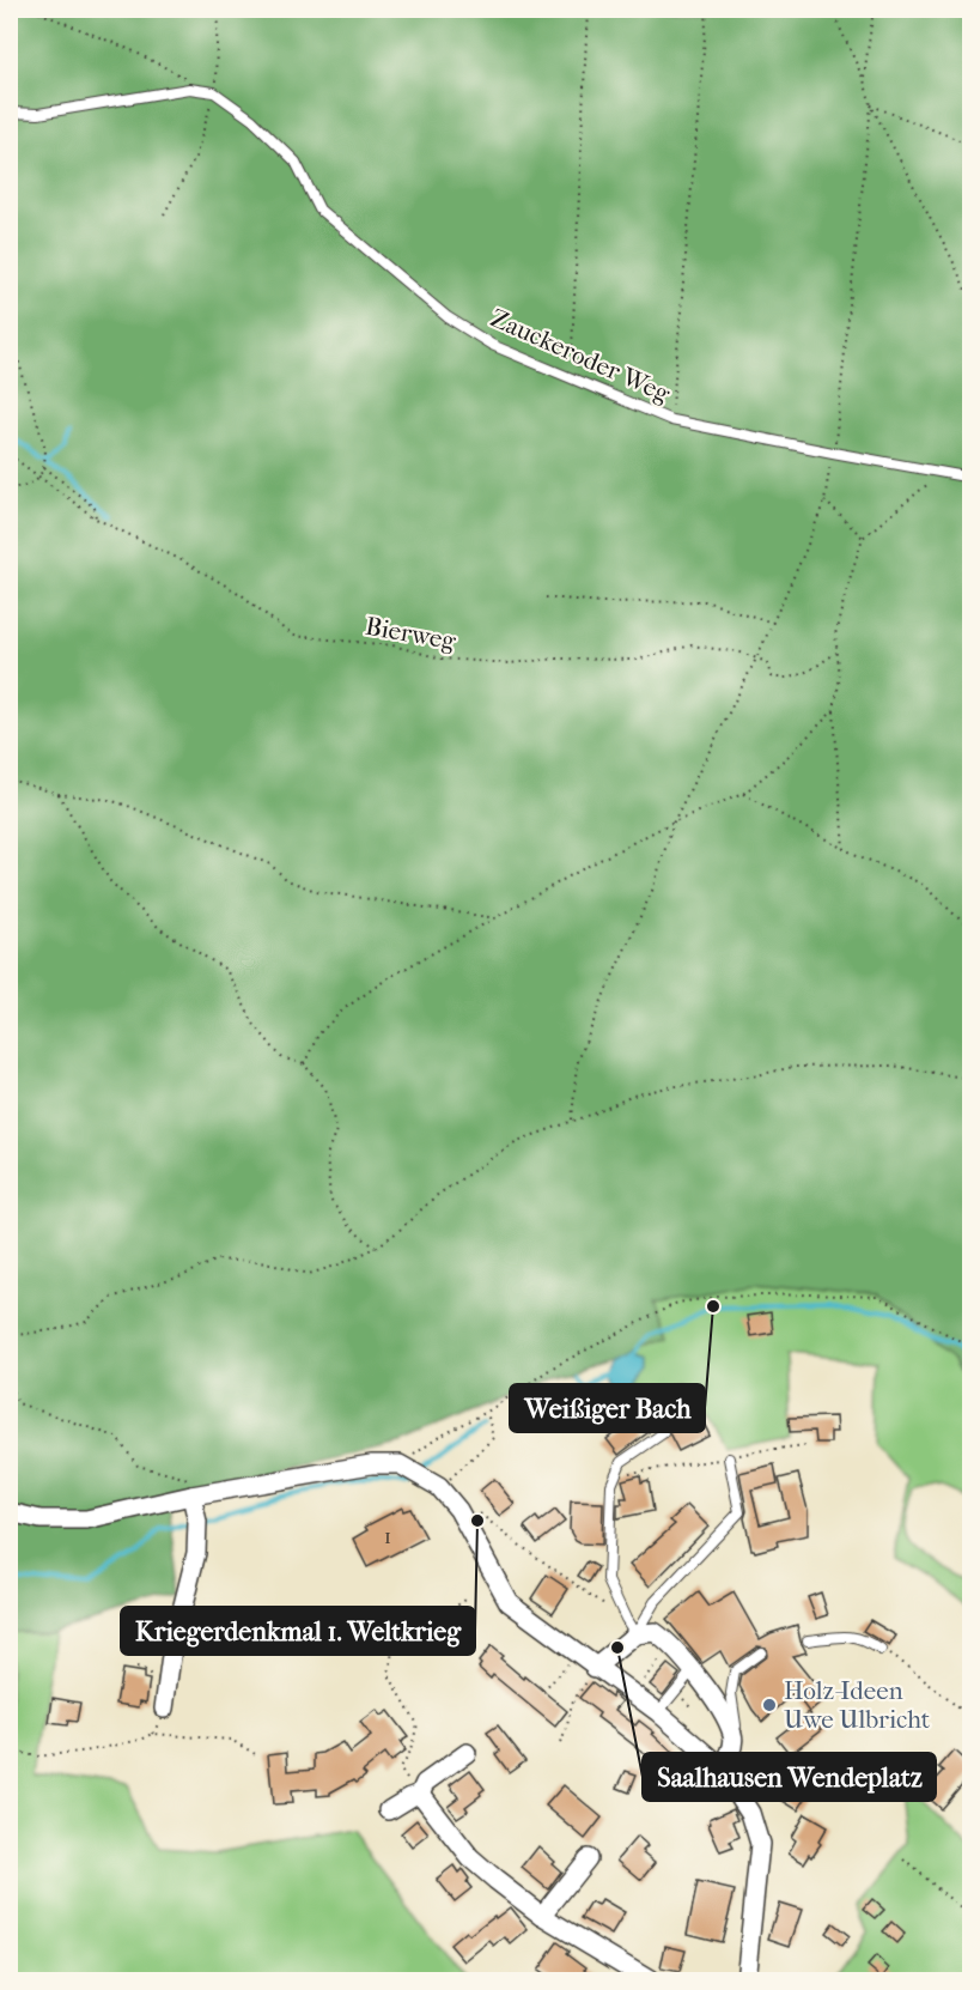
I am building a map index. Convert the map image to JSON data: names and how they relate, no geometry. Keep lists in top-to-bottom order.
{
  "streets": {
    "lane": ["Zauckeroder Weg"],
    "path": ["Bierweg"]
  },
  "places": [
    "Weißiger Bach",
    "Kriegerdenkmal 1. Weltkrieg",
    "Saalhausen Wendeplatz",
    "Holz-Ideen Uwe Ulbricht"
  ],
  "house_numbers": ["1"]
}
